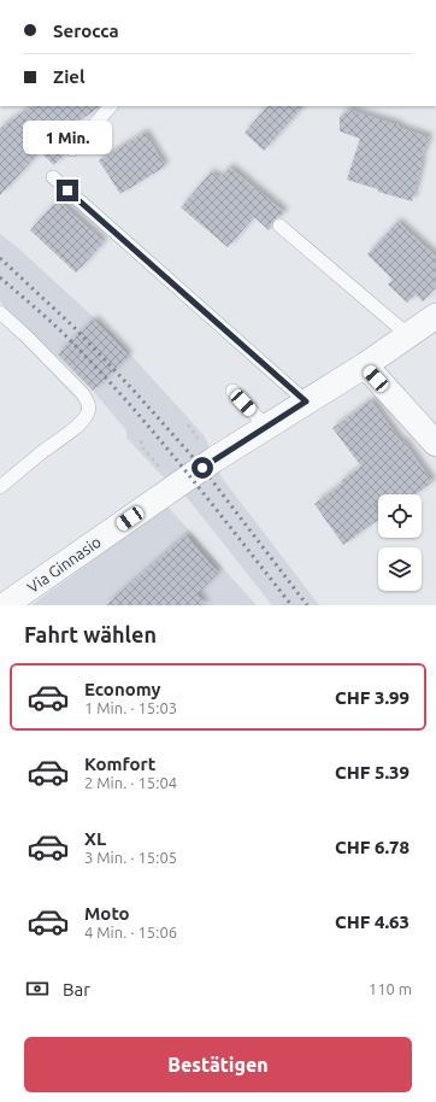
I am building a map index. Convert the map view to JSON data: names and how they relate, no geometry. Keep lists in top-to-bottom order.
{
  "streets": {
    "street": ["Via Ginnasio"]
  },
  "page": {
    "banner": ["Serocca", "Ziel"],
    "bubble": "1 Min.",
    "heading": "Fahrt wählen",
    "list": [
      {
        "name": "Economy",
        "note": "1 Min. · 15:03",
        "value": "CHF 3.99"
      },
      {
        "name": "Komfort",
        "note": "2 Min. · 15:04",
        "value": "CHF 5.39"
      },
      {
        "name": "XL",
        "note": "3 Min. · 15:05",
        "value": "CHF 6.78"
      },
      {
        "name": "Moto",
        "note": "4 Min. · 15:06",
        "value": "CHF 4.63"
      }
    ],
    "pay": ["Bar", "110 m"],
    "buttons": "Bestätigen"
  }
}
